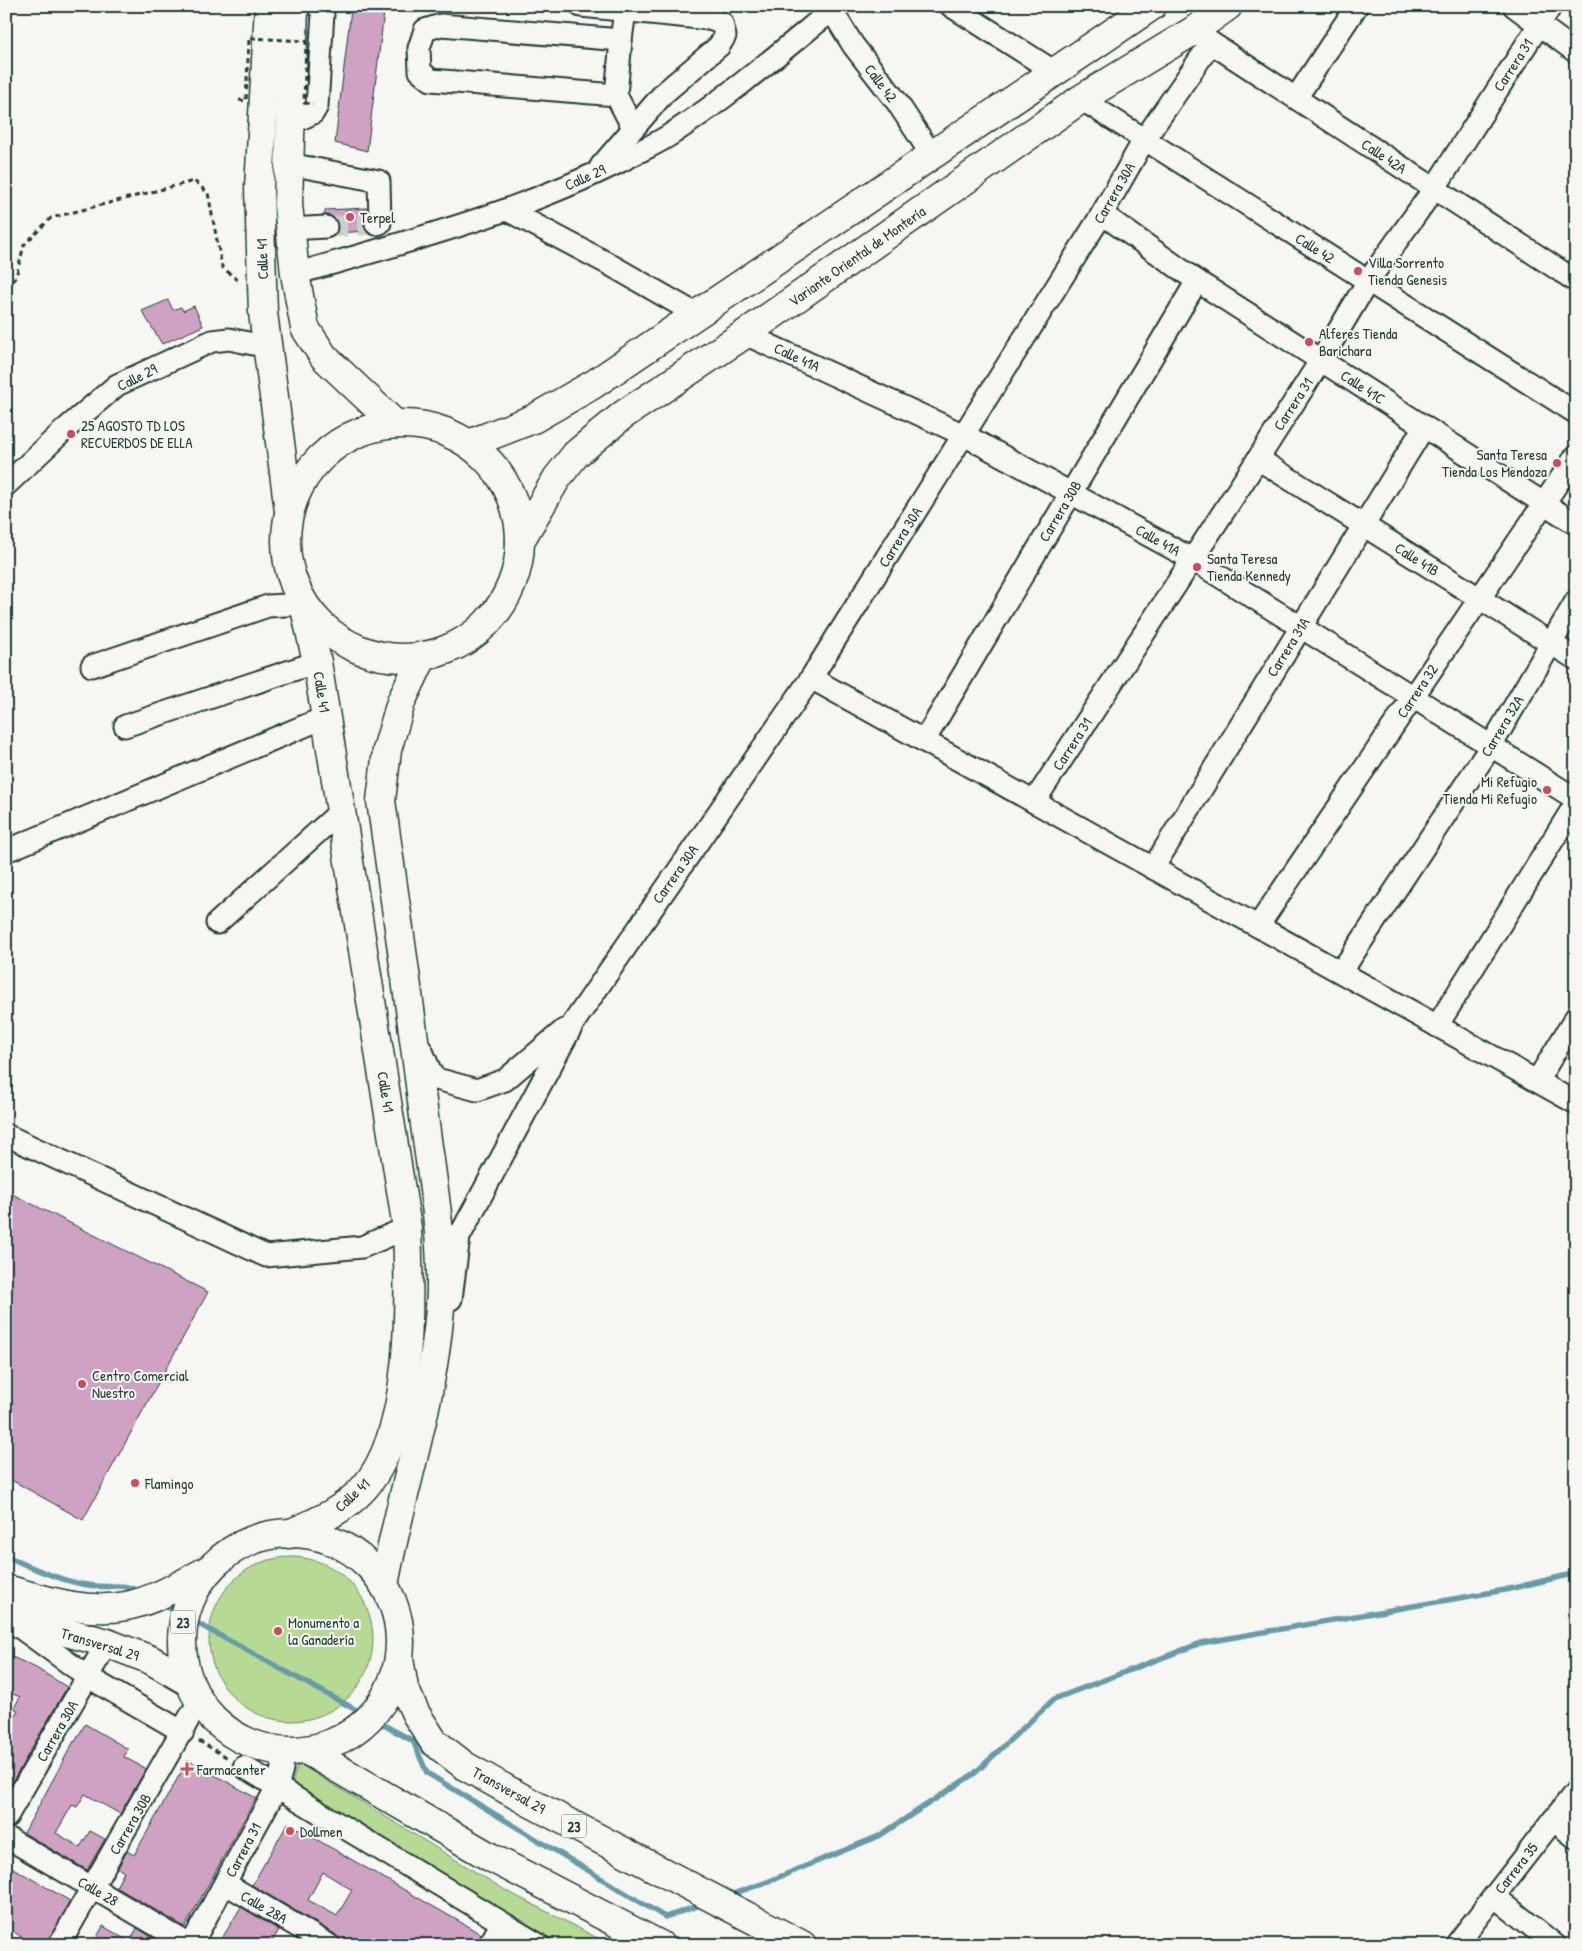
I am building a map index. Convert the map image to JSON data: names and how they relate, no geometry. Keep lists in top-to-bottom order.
{
  "streets": {
    "main road": [
      "Variante Oriental de Montería",
      "Calle 41",
      "23",
      "Transversal 29"
    ],
    "street": [
      "Carrera 31",
      "Calle 42",
      "Calle 42A",
      "Calle 29",
      "Carrera 30A",
      "Calle 41A",
      "Calle 41C",
      "Carrera 30B",
      "Calle 41B",
      "Carrera 31A",
      "Carrera 32",
      "Carrera 32A",
      "Carrera 35",
      "Calle 28",
      "Calle 28A"
    ]
  },
  "crossings": [
    ["Carrera 31", "Calle 42"],
    ["Carrera 31", "Calle 42A"],
    ["Carrera 31", "Calle 41A"],
    ["Carrera 31", "Calle 41C"],
    ["Carrera 31", "Calle 41B"],
    ["Carrera 31", "23"],
    ["Carrera 31", "Calle 28"],
    ["Carrera 31", "Calle 28A"],
    ["Calle 42", "Calle 29"],
    ["Calle 42", "Carrera 30A"],
    ["Calle 42", "Variante Oriental de Montería"],
    ["Calle 42A", "Carrera 30A"],
    ["Calle 42A", "Variante Oriental de Montería"],
    ["Calle 29", "Calle 41"],
    ["Carrera 30A", "Variante Oriental de Montería"],
    ["Carrera 30A", "Calle 41A"],
    ["Carrera 30A", "Calle 41C"],
    ["Carrera 30A", "Transversal 29"],
    ["Variante Oriental de Montería", "Calle 41A"],
    ["Calle 41", "23"],
    ["Calle 41A", "Carrera 30B"],
    ["Calle 41A", "Carrera 31A"],
    ["Calle 41A", "Carrera 32"],
    ["Calle 41A", "Carrera 32A"],
    ["Calle 41C", "Carrera 30B"],
    ["Calle 41C", "Carrera 31A"],
    ["Calle 41C", "Carrera 32"],
    ["Carrera 30B", "23"],
    ["Carrera 30B", "Transversal 29"],
    ["Carrera 30B", "Calle 28"],
    ["Calle 41B", "Carrera 31A"],
    ["Calle 41B", "Carrera 32"],
    ["Calle 41B", "Carrera 32A"],
    ["23", "Transversal 29"]
  ],
  "places": {
    "other": [
      "Terpel",
      "Villa Sorrento Tienda Genesis",
      "Alferes Tienda Barichara",
      "25 AGOSTO TD LOS RECUERDOS DE ELLA",
      "Santa Teresa Tienda Los Mendoza",
      "Santa Teresa Tienda Kennedy",
      "Mi Refugio Tienda Mi Refugio",
      "Centro Comercial Nuestro",
      "Flamingo",
      "Monumento a la Ganadería",
      "Dollmen"
    ],
    "health": ["Farmacenter"]
  }
}
